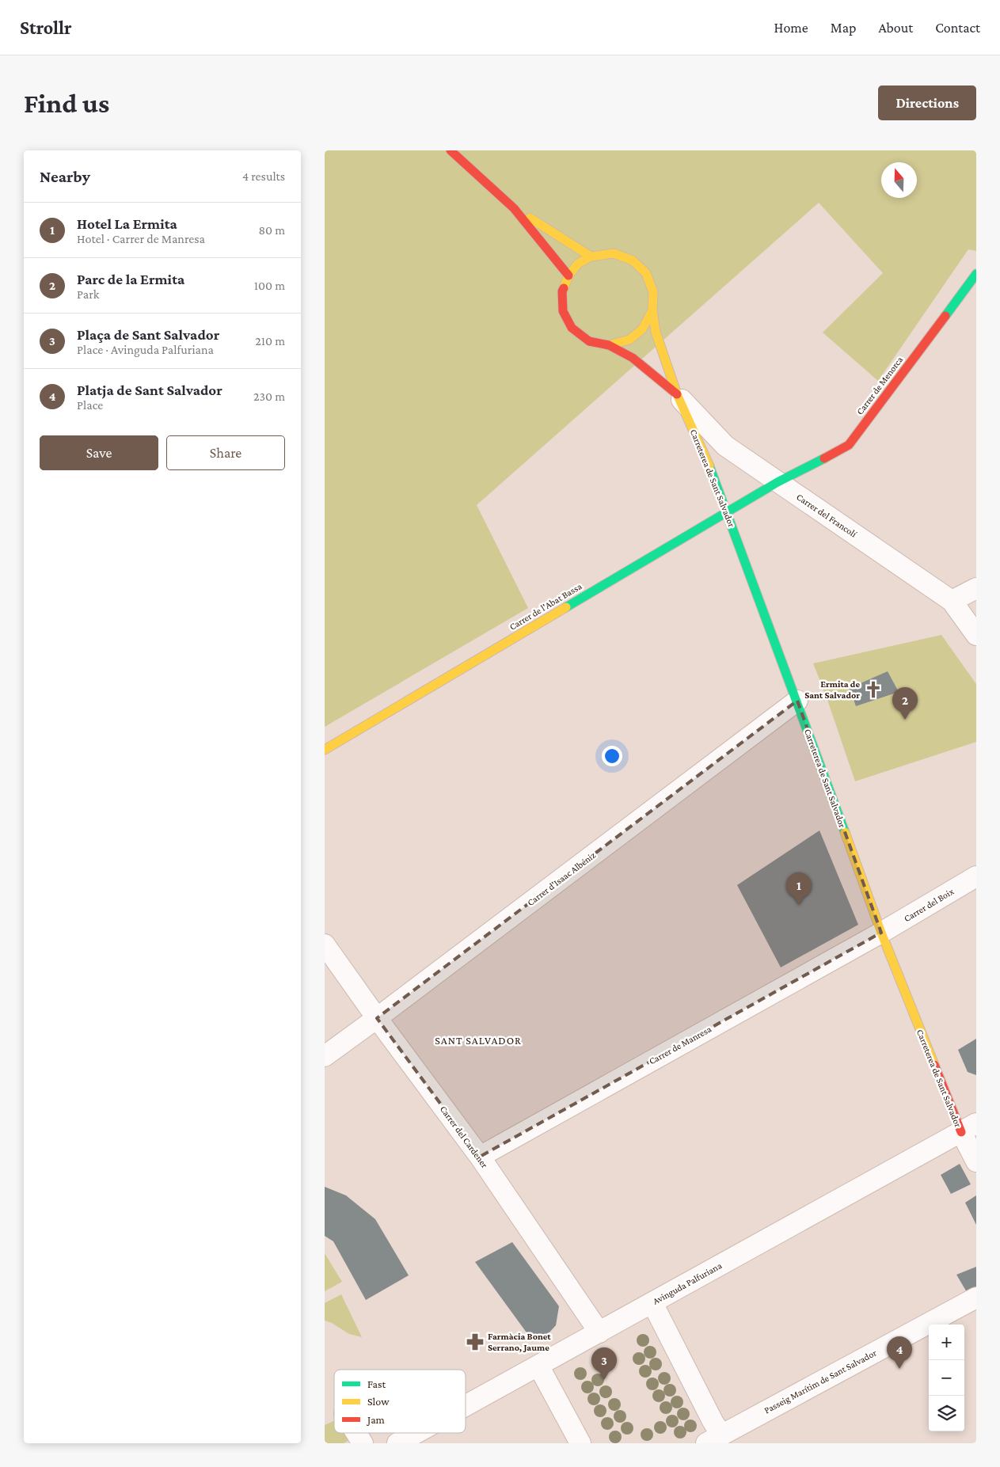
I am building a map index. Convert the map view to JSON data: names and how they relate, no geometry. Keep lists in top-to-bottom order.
{
  "streets": {
    "street": [
      "Carrer de Menorca",
      "Carreterea de Sant Salvador",
      "Carrer del Francolí",
      "Carrer de l'Abat Bassa",
      "Carrer d'Isaac Albéniz",
      "Carrer del Boix",
      "Carrer de Manresa",
      "Carrer del Cardener",
      "Avinguda Palfuriana",
      "Passeig Marítim de Sant Salvador"
    ]
  },
  "crossings": [
    ["Carrer de Menorca", "Carrer del Francolí"],
    ["Carrer de Menorca", "Carrer de l'Abat Bassa"],
    ["Carreterea de Sant Salvador", "Carrer del Francolí"],
    ["Carreterea de Sant Salvador", "Carrer de l'Abat Bassa"],
    ["Carreterea de Sant Salvador", "Carrer d'Isaac Albéniz"],
    ["Carreterea de Sant Salvador", "Carrer del Boix"],
    ["Carreterea de Sant Salvador", "Carrer de Manresa"],
    ["Carreterea de Sant Salvador", "Avinguda Palfuriana"],
    ["Carrer del Francolí", "Carrer de l'Abat Bassa"],
    ["Carrer d'Isaac Albéniz", "Carrer del Cardener"],
    ["Carrer del Boix", "Carrer de Manresa"],
    ["Carrer de Manresa", "Carrer del Cardener"],
    ["Carrer del Cardener", "Avinguda Palfuriana"]
  ],
  "districts": ["SANT SALVADOR"],
  "places": {
    "church": ["Ermita de Sant Salvador"],
    "pharmacy": ["Farmàcia Bonet Serrano, Jaume"]
  },
  "legend": ["Fast", "Slow", "Jam"],
  "north": "top",
  "page": {
    "header": "Strollr",
    "nav": [
      "Home",
      "Map",
      "About",
      "Contact"
    ],
    "buttons": [
      "Directions",
      ["Save", "Share"]
    ],
    "title": "Find us",
    "heading": ["Nearby", "4 results"],
    "list": [
      {
        "mark": "1",
        "name": "Hotel La Ermita",
        "note": "Hotel · Carrer de Manresa",
        "value": "80 m"
      },
      {
        "mark": "2",
        "name": "Parc de la Ermita",
        "note": "Park",
        "value": "100 m"
      },
      {
        "mark": "3",
        "name": "Plaça de Sant Salvador",
        "note": "Place · Avinguda Palfuriana",
        "value": "210 m"
      },
      {
        "mark": "4",
        "name": "Platja de Sant Salvador",
        "note": "Place",
        "value": "230 m"
      }
    ],
    "pins": [
      "2",
      "1",
      "4",
      "3"
    ],
    "map_buttons": ["+", "−"]
  }
}
